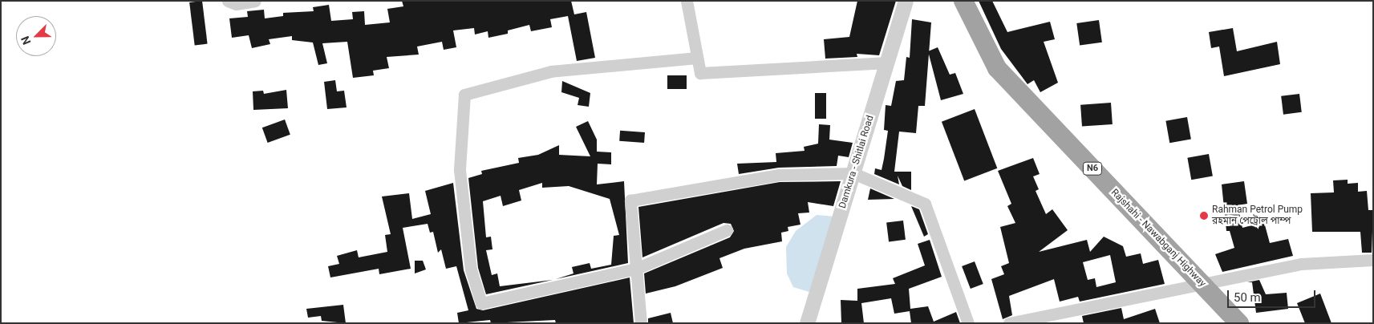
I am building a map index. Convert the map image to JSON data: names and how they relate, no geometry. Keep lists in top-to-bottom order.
{
  "streets": {
    "highway": ["N6", "Rajshahi - Nawabganj Highway"],
    "street": ["Damkura - Shitlai Road"]
  },
  "places": ["Rahman Petrol Pump রহমান পেট্রোল পাম্প"],
  "scale_bar": "50 m",
  "north": "bottom left"
}
